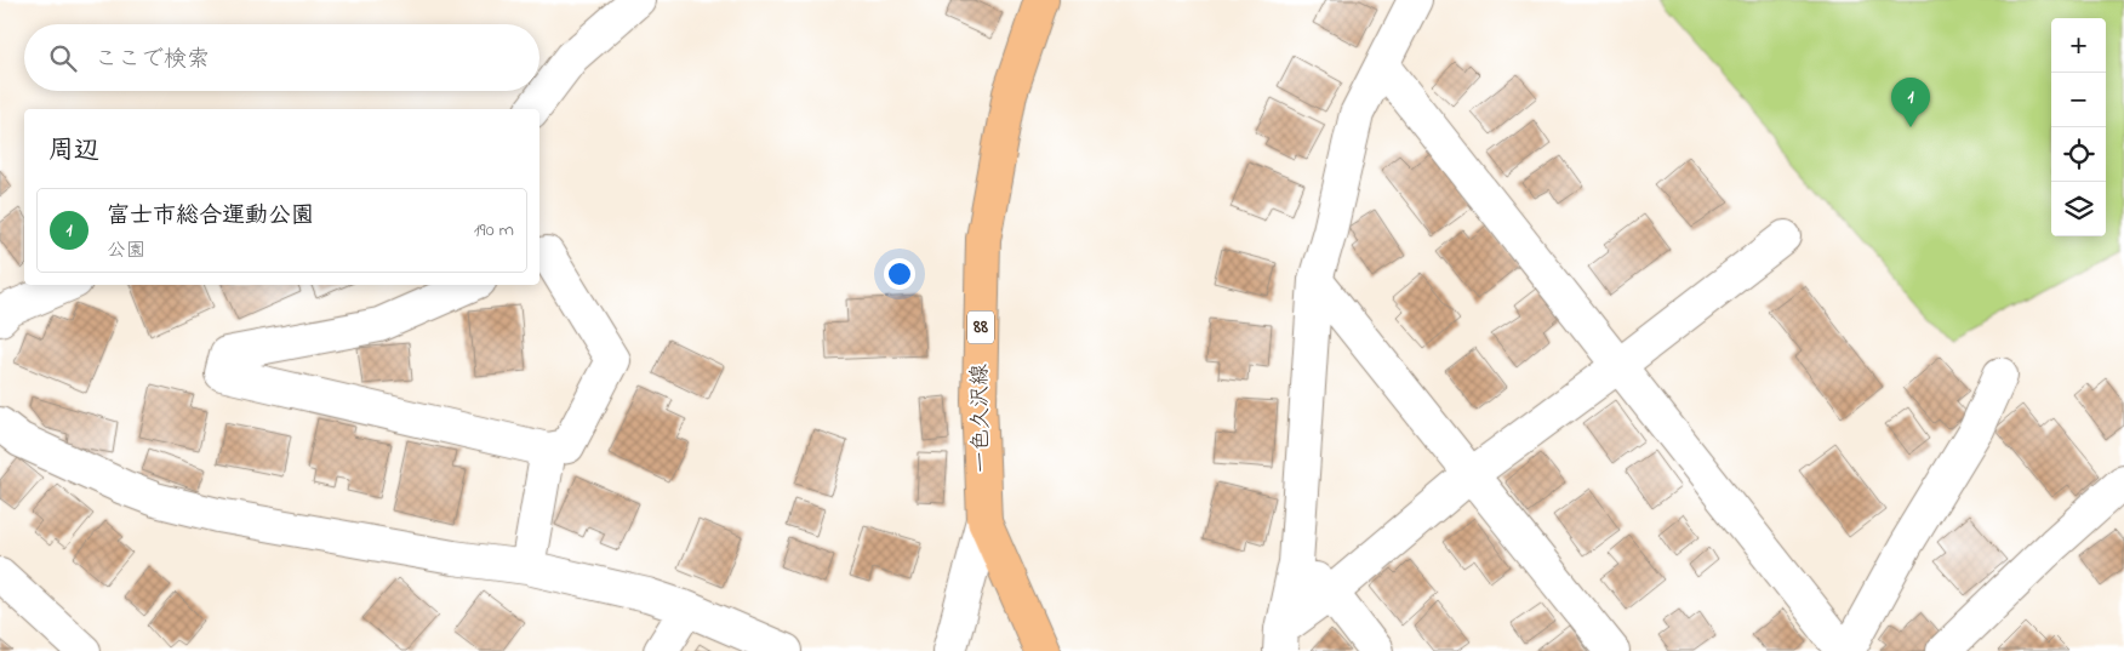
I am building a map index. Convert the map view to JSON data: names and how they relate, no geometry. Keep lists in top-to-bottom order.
{
  "streets": {
    "main road": ["88", "一色久沢線"]
  },
  "page": {
    "map_buttons": ["+", "−"],
    "search": "ここで検索",
    "pins": "1",
    "heading": "周辺",
    "list": [
      {
        "mark": "1",
        "name": "富士市総合運動公園",
        "note": "公園",
        "value": "190 m"
      }
    ]
  }
}
